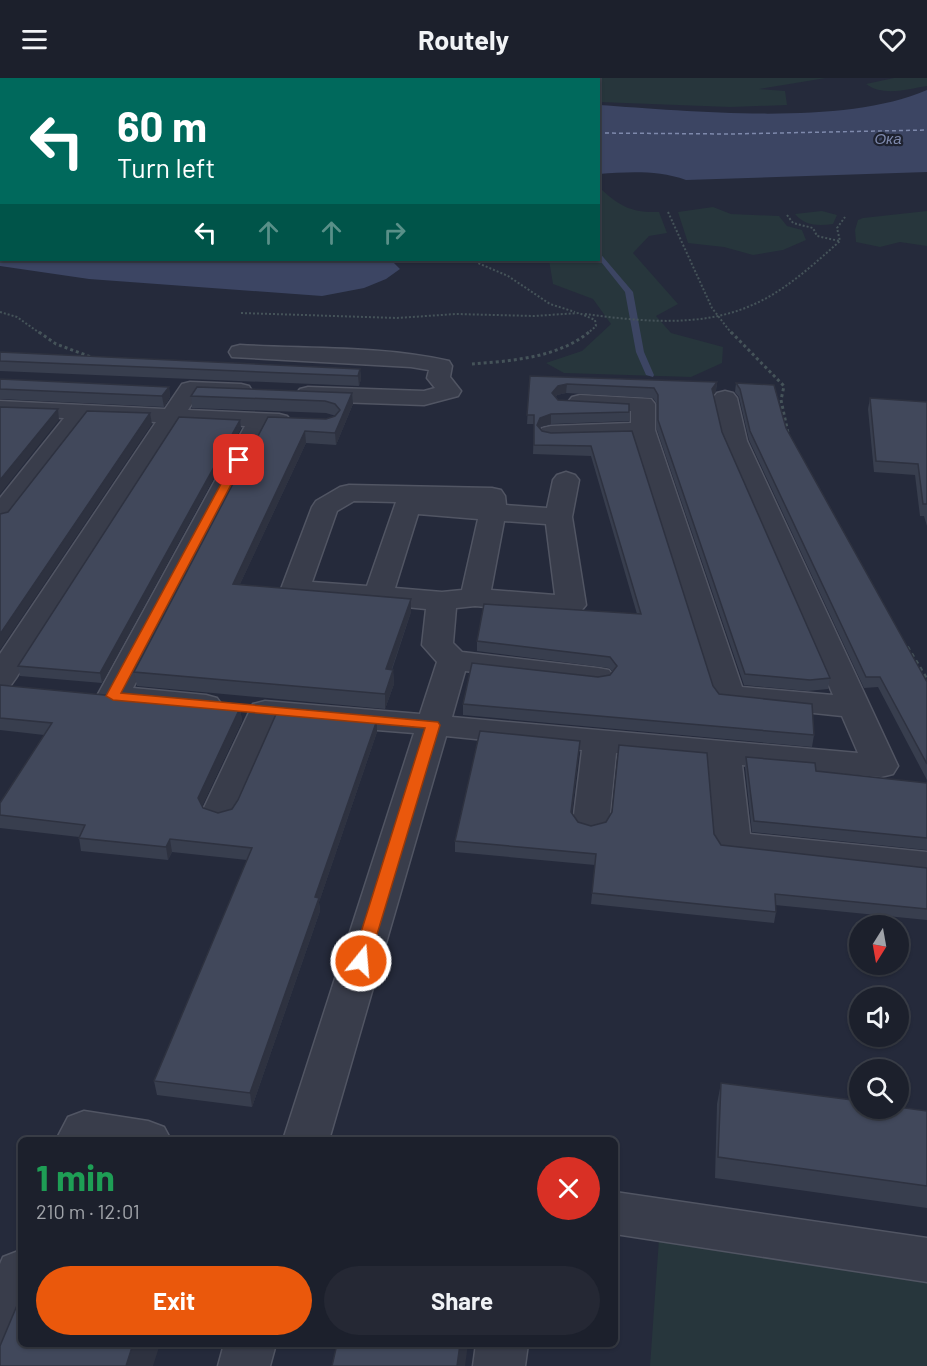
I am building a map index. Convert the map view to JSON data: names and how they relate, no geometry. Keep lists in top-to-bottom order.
{
  "water": ["Ока"],
  "north": "bottom",
  "page": {
    "header": "Routely",
    "turn": ["60 m", "Turn left"],
    "heading": ["1 min", "210 m · 12:01"],
    "buttons": ["Exit", "Share"]
  }
}
